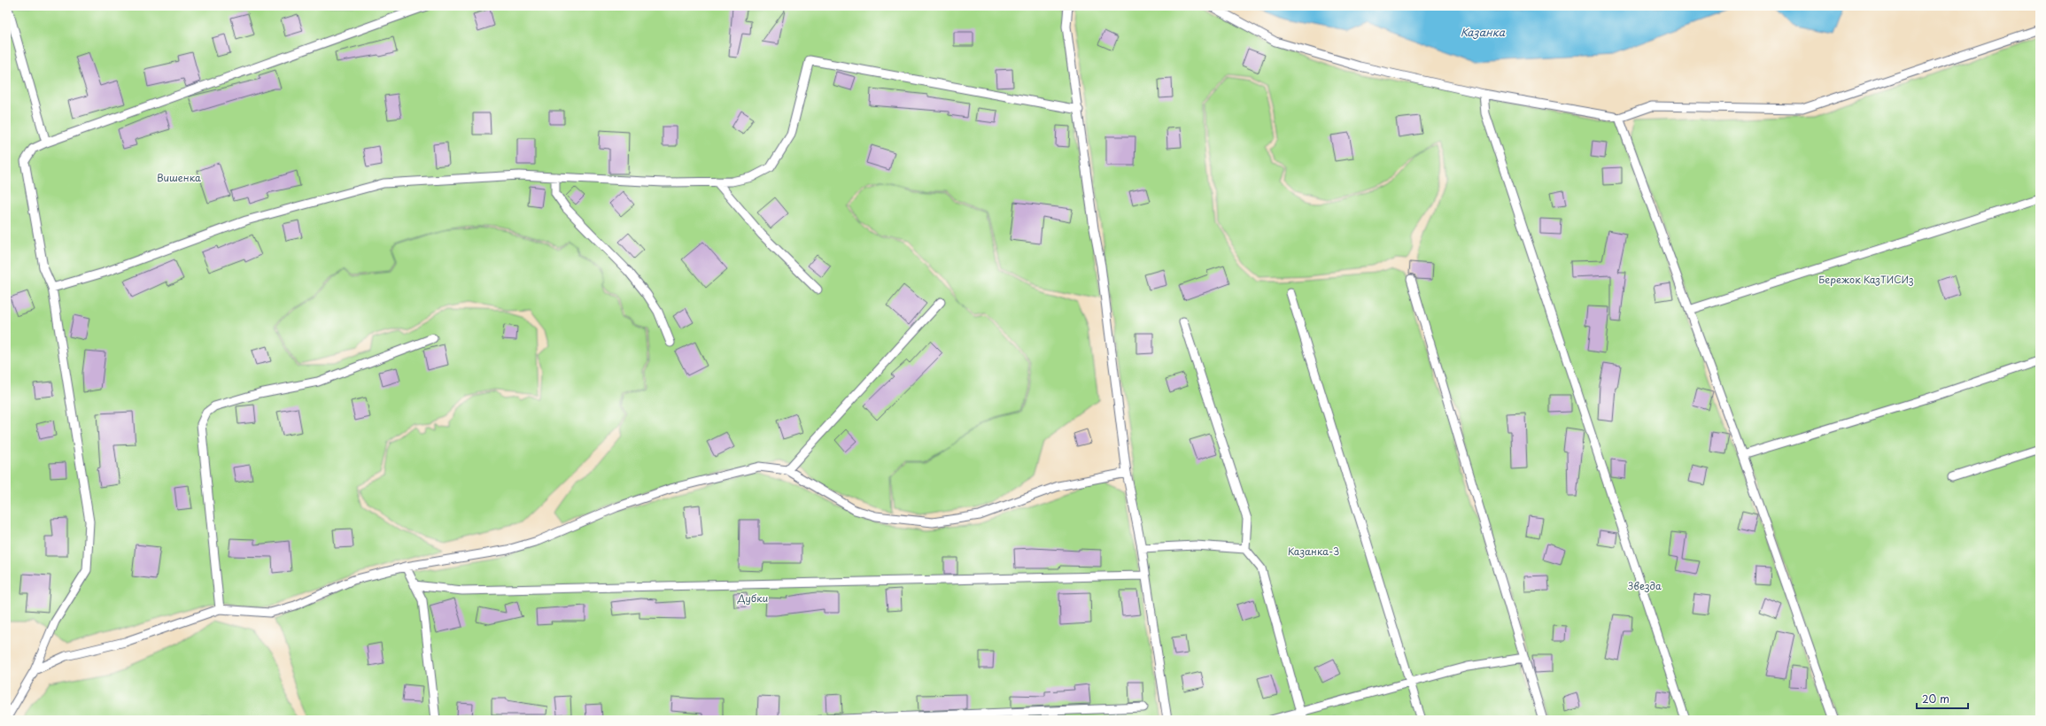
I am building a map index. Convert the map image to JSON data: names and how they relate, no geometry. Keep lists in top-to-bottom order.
{
  "water": ["Казанка"],
  "parks": [
    "Вишенка",
    "Бережок КазТИСИз",
    "Казанка-3",
    "Звезда",
    "Дубки"
  ],
  "scale_bar": "20 m"
}
